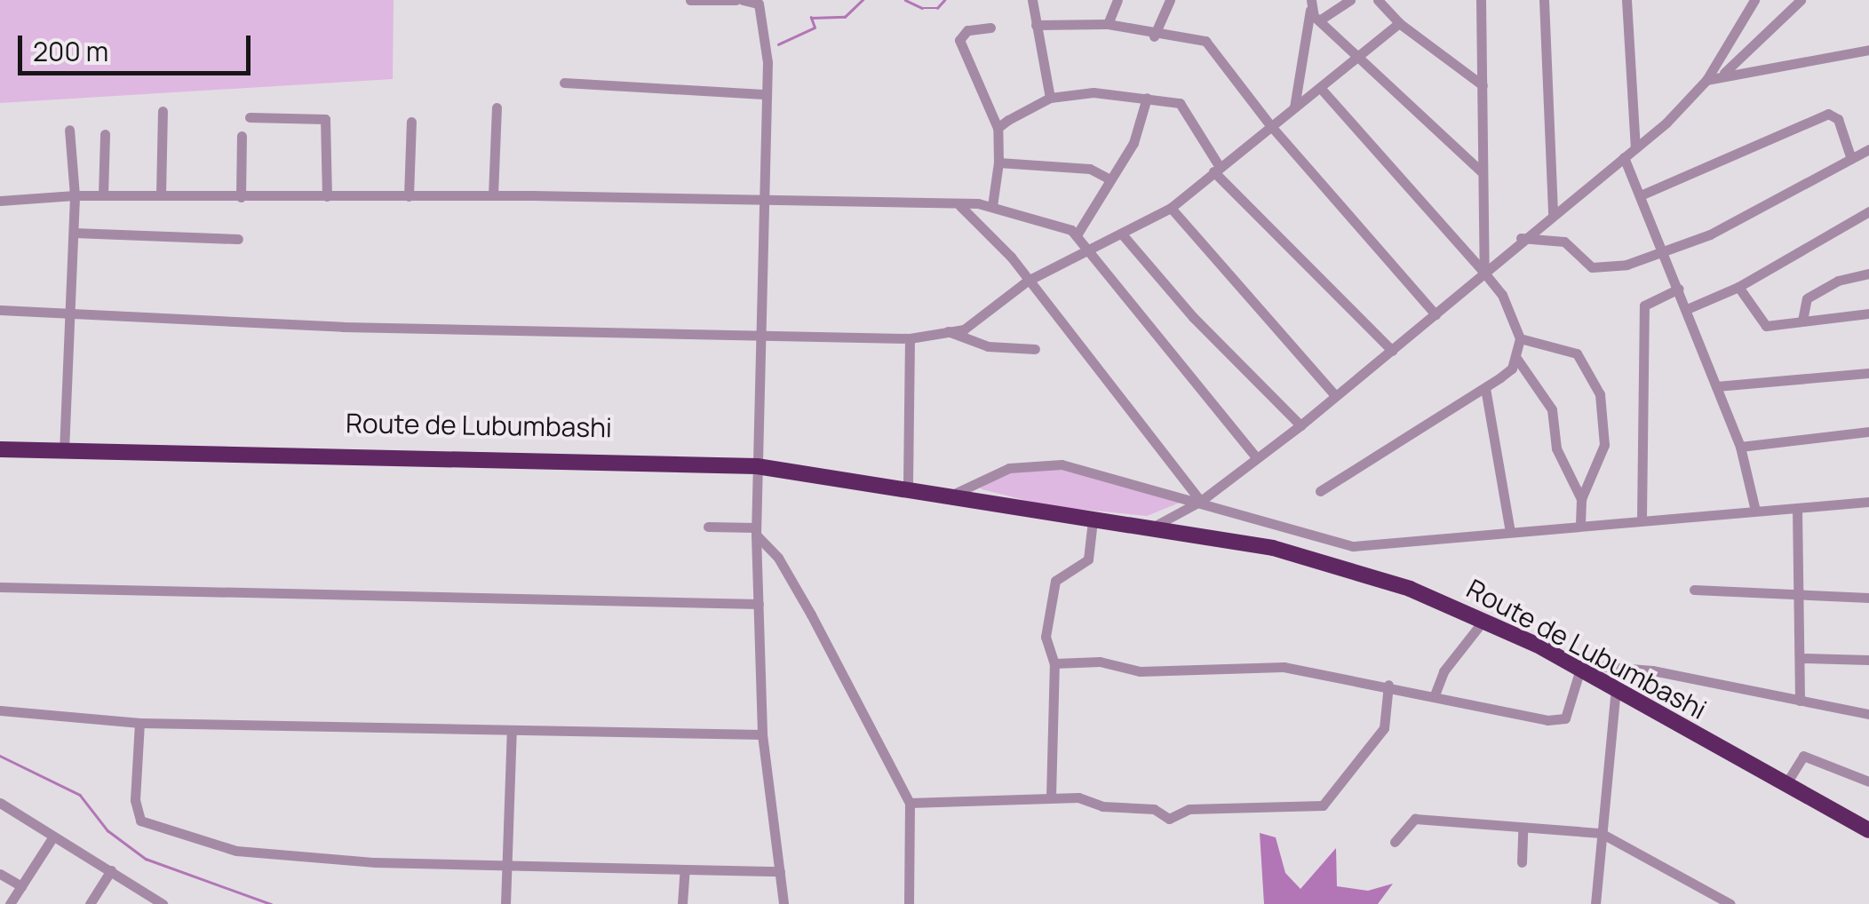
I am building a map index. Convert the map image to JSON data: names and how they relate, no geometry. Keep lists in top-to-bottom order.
{
  "streets": {
    "highway": ["Route de Lubumbashi"]
  },
  "scale_bar": "200 m"
}
